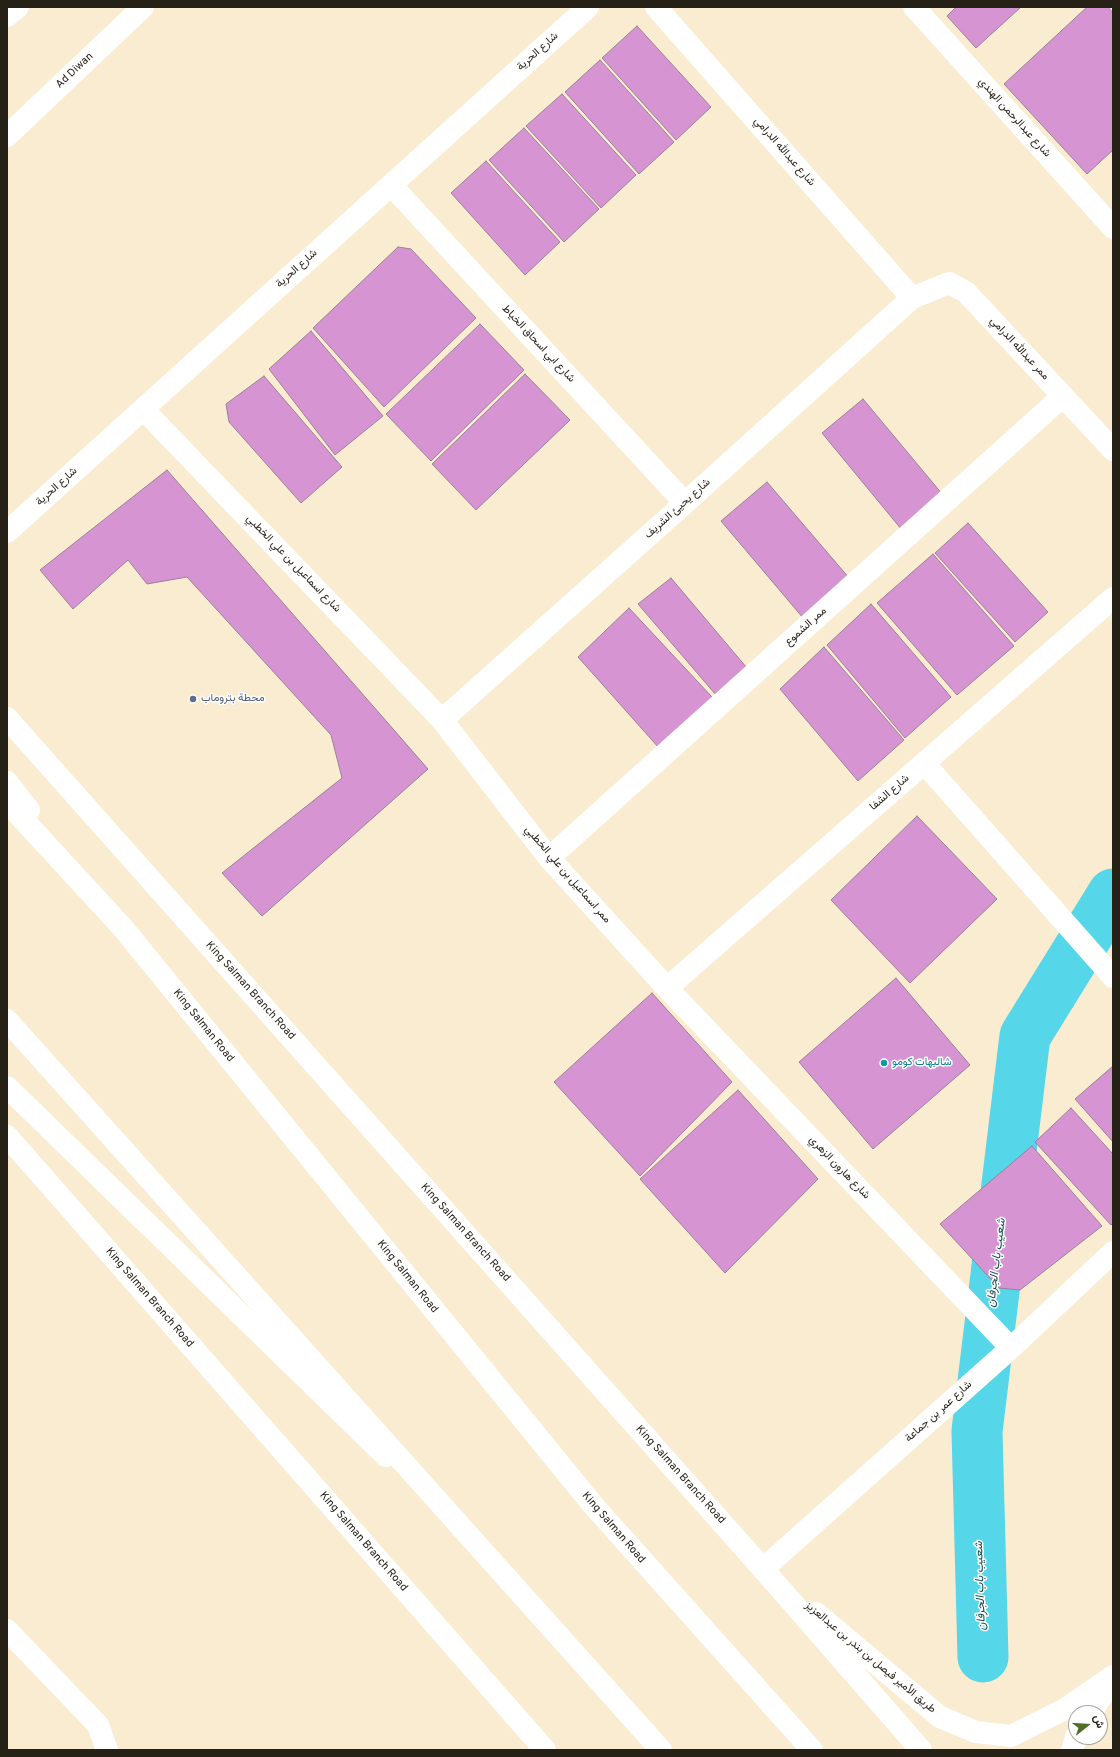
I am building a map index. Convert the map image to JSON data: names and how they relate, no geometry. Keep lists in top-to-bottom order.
{
  "streets": {
    "main road": [
      "شارع الحرية",
      "Ad Diwan",
      "شارع عبدالرحمن الهندي",
      "شارع عبدالله الدرامي",
      "شارع ابي اسحاق الخياط",
      "ممر عبدالله الدرامي",
      "شارع يحيئ الشريف",
      "شارع اسماعيل بن علي الخطبي",
      "ممر الشموع",
      "شارع الشفا",
      "ممر اسماعيل بن علي الخطبي",
      "King Salman Branch Road",
      "King Salman Road",
      "شارع هارون الزهري",
      "شارع عمر بن جماعة",
      "طريق الأمير فيصل بن بندر بن عبدالعزيز"
    ]
  },
  "crossings": [
    ["شارع الحرية", "شارع ابي اسحاق الخياط"],
    ["شارع الحرية", "شارع اسماعيل بن علي الخطبي"],
    ["شارع عبدالله الدرامي", "ممر عبدالله الدرامي"],
    ["شارع عبدالله الدرامي", "شارع يحيئ الشريف"],
    ["شارع ابي اسحاق الخياط", "شارع يحيئ الشريف"],
    ["ممر عبدالله الدرامي", "شارع يحيئ الشريف"],
    ["ممر عبدالله الدرامي", "ممر الشموع"],
    ["شارع يحيئ الشريف", "شارع اسماعيل بن علي الخطبي"],
    ["شارع يحيئ الشريف", "ممر اسماعيل بن علي الخطبي"],
    ["شارع اسماعيل بن علي الخطبي", "ممر اسماعيل بن علي الخطبي"],
    ["ممر الشموع", "ممر اسماعيل بن علي الخطبي"],
    ["شارع الشفا", "ممر اسماعيل بن علي الخطبي"],
    ["شارع الشفا", "شارع هارون الزهري"],
    ["ممر اسماعيل بن علي الخطبي", "شارع هارون الزهري"],
    ["King Salman Branch Road", "شارع عمر بن جماعة"],
    ["King Salman Branch Road", "طريق الأمير فيصل بن بندر بن عبدالعزيز"],
    ["شارع هارون الزهري", "شارع عمر بن جماعة"],
    ["شارع عمر بن جماعة", "طريق الأمير فيصل بن بندر بن عبدالعزيز"]
  ],
  "water": ["شعيب باب الجرفان"],
  "places": ["محطة بتروماب", "شالبهات كومو"],
  "north": "right"
}
